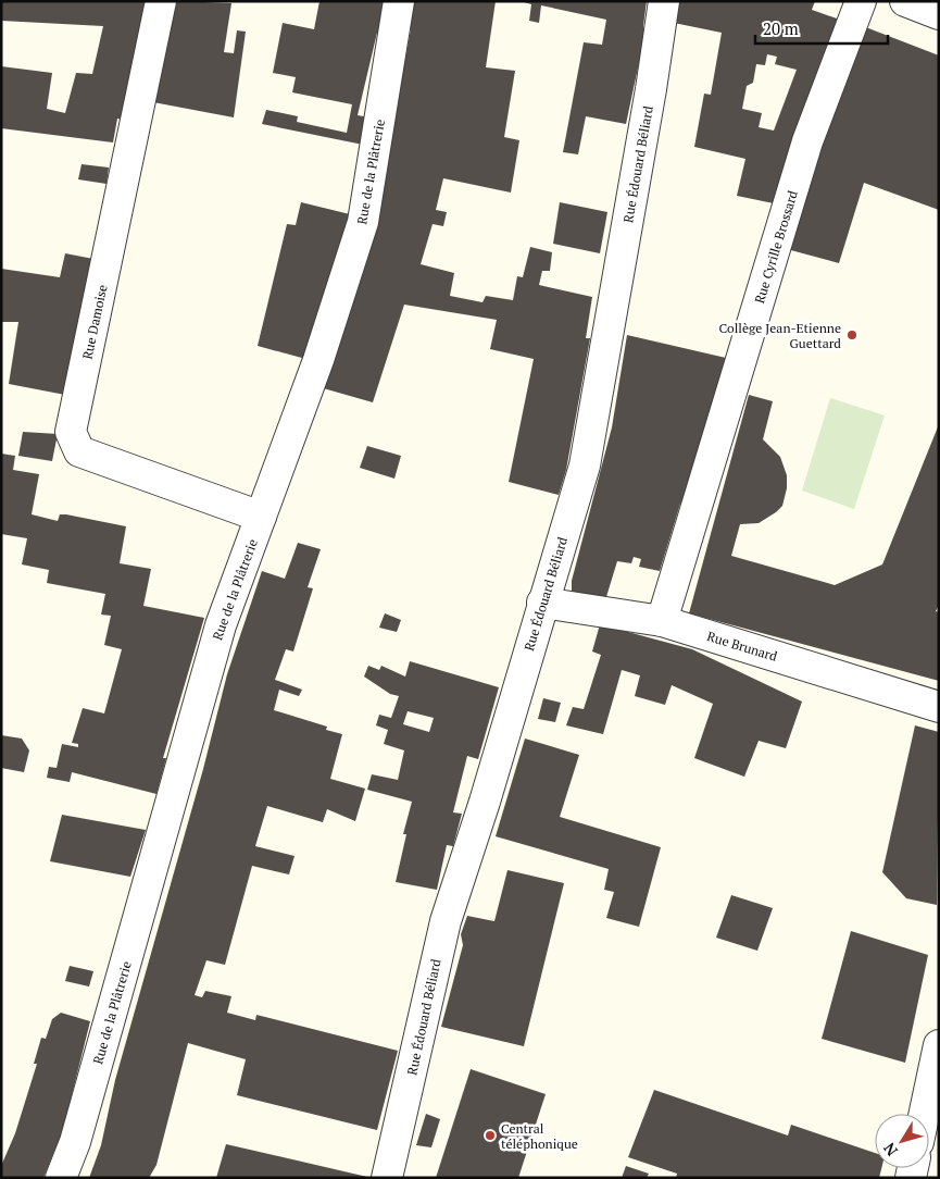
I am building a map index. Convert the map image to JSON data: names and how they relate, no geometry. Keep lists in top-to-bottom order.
{
  "streets": {
    "street": [
      "Rue Édouard Béliard",
      "Rue de la Plâtrerie",
      "Rue Cyrille Brossard",
      "Rue Damoise",
      "Rue Brunard"
    ]
  },
  "crossings": [
    ["Rue Édouard Béliard", "Rue Brunard"],
    ["Rue de la Plâtrerie", "Rue Damoise"],
    ["Rue Cyrille Brossard", "Rue Brunard"]
  ],
  "places": ["Collège Jean-Etienne Guettard", "Central téléphonique"],
  "scale_bar": "20 m",
  "north": "bottom left"
}
